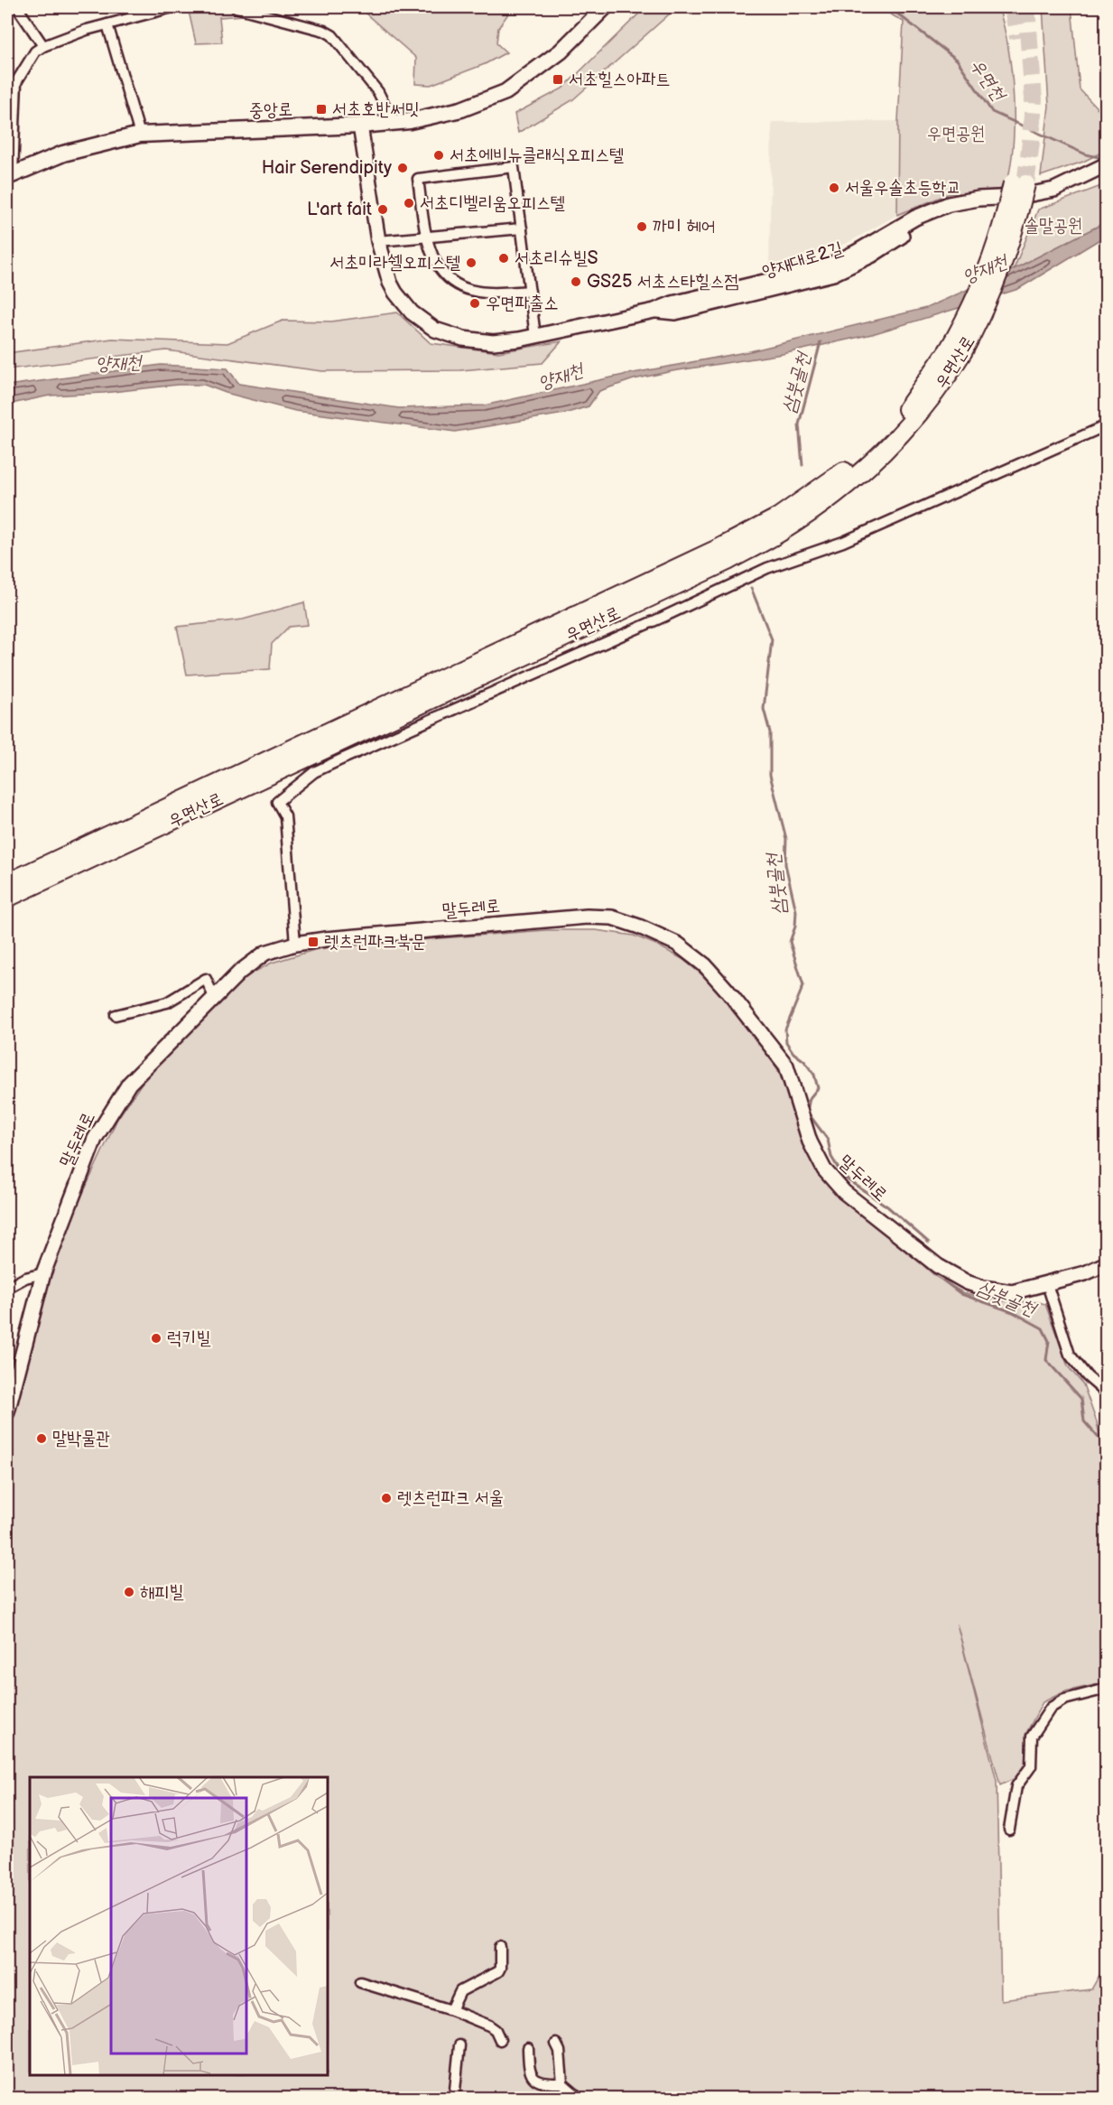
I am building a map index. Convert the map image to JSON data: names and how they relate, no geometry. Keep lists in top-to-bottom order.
{
  "streets": {
    "highway": ["우면산로"],
    "main road": ["중앙로"],
    "street": ["양재대로2길", "말두레로"]
  },
  "crossings": [
    ["중앙로", "양재대로2길"]
  ],
  "water": ["우면천", "양재천", "삼붓골천"],
  "parks": ["우면공원", "솔말공원"],
  "places": {
    "transit": ["서초힐스아파트", "서초호반써밋", "렛츠런파크북문"],
    "other": [
      "서초에비뉴클래식오피스텔",
      "Hair Serendipity",
      "서울우솔초등학교",
      "서초디벨리움오피스텔",
      "L'art fait",
      "까미 헤어",
      "서초리슈빌S",
      "서초미라쉘오피스텔",
      "GS25 서초스타힐스점",
      "우면파출소",
      "럭키빌",
      "말박물관",
      "렛츠런파크 서울",
      "해피빌"
    ]
  }
}
